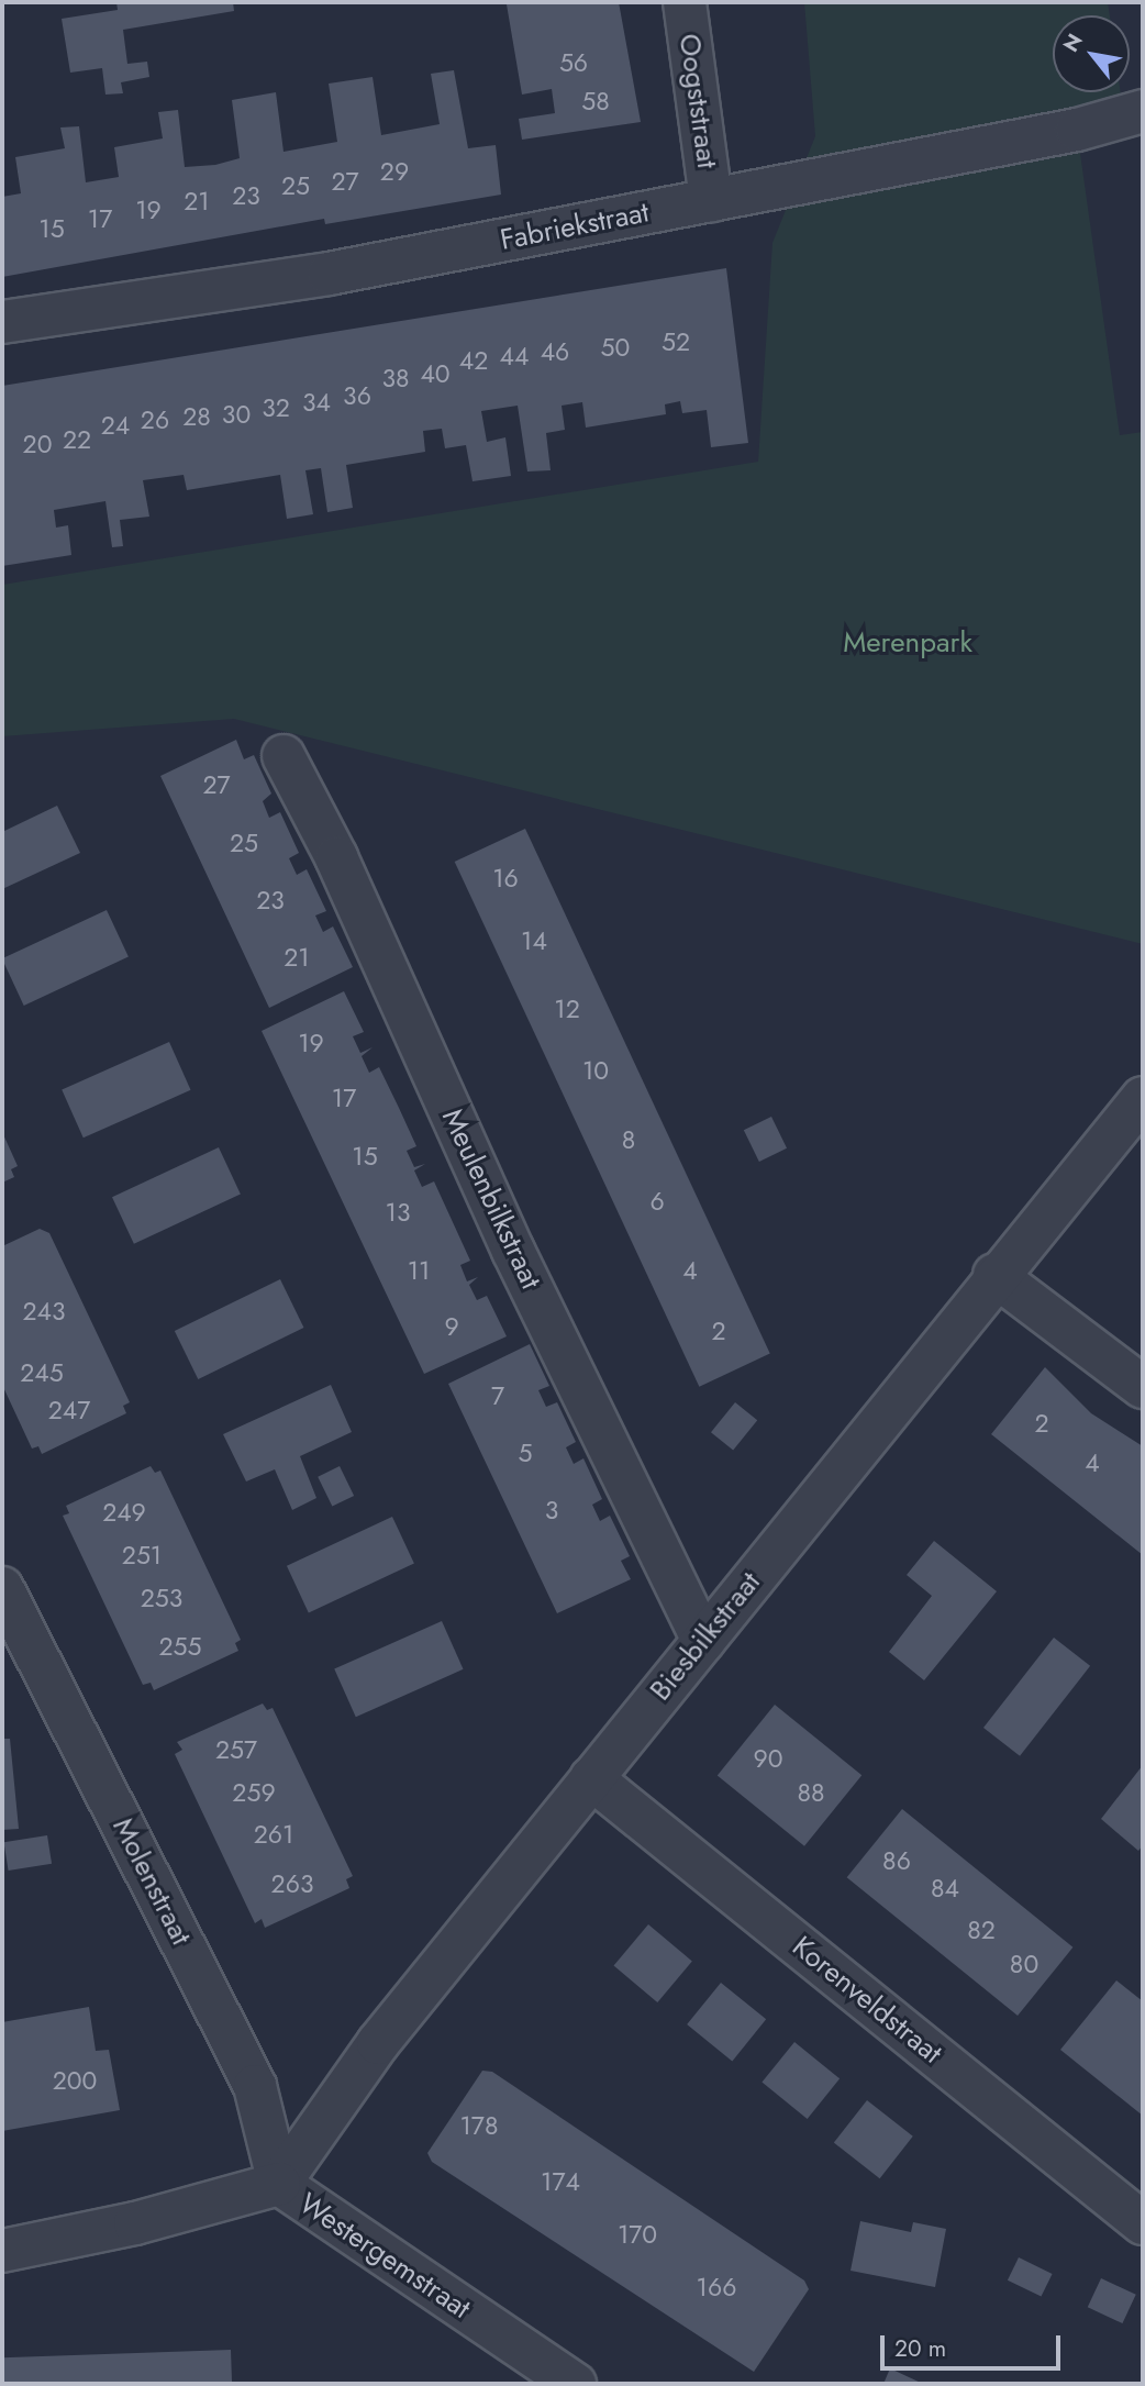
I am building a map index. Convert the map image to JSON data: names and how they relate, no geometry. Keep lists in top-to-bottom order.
{
  "streets": {
    "street": [
      "Oogststraat",
      "Fabriekstraat",
      "Meulenbilkstraat",
      "Biesbilkstraat",
      "Molenstraat",
      "Korenveldstraat",
      "Westergemstraat"
    ]
  },
  "crossings": [
    ["Oogststraat", "Fabriekstraat"],
    ["Meulenbilkstraat", "Biesbilkstraat"],
    ["Biesbilkstraat", "Molenstraat"],
    ["Biesbilkstraat", "Korenveldstraat"],
    ["Biesbilkstraat", "Westergemstraat"],
    ["Molenstraat", "Westergemstraat"]
  ],
  "parks": ["Merenpark"],
  "house_numbers": [
    "56",
    "58",
    "29",
    "27",
    "25",
    "23",
    "21",
    "19",
    "17",
    "15",
    "52",
    "50",
    "46",
    "44",
    "42",
    "40",
    "38",
    "36",
    "34",
    "32",
    "30",
    "28",
    "26",
    "24",
    "22",
    "20",
    "27",
    "25",
    "16",
    "23",
    "14",
    "21",
    "12",
    "19",
    "10",
    "17",
    "8",
    "15",
    "6",
    "13",
    "11",
    "4",
    "243",
    "9",
    "2",
    "245",
    "7",
    "247",
    "2",
    "5",
    "4",
    "3",
    "249",
    "251",
    "253",
    "255",
    "257",
    "90",
    "259",
    "88",
    "261",
    "86",
    "263",
    "84",
    "82",
    "80",
    "200",
    "178",
    "174",
    "170",
    "166"
  ],
  "scale_bar": "20 m",
  "north": "top left"
}
